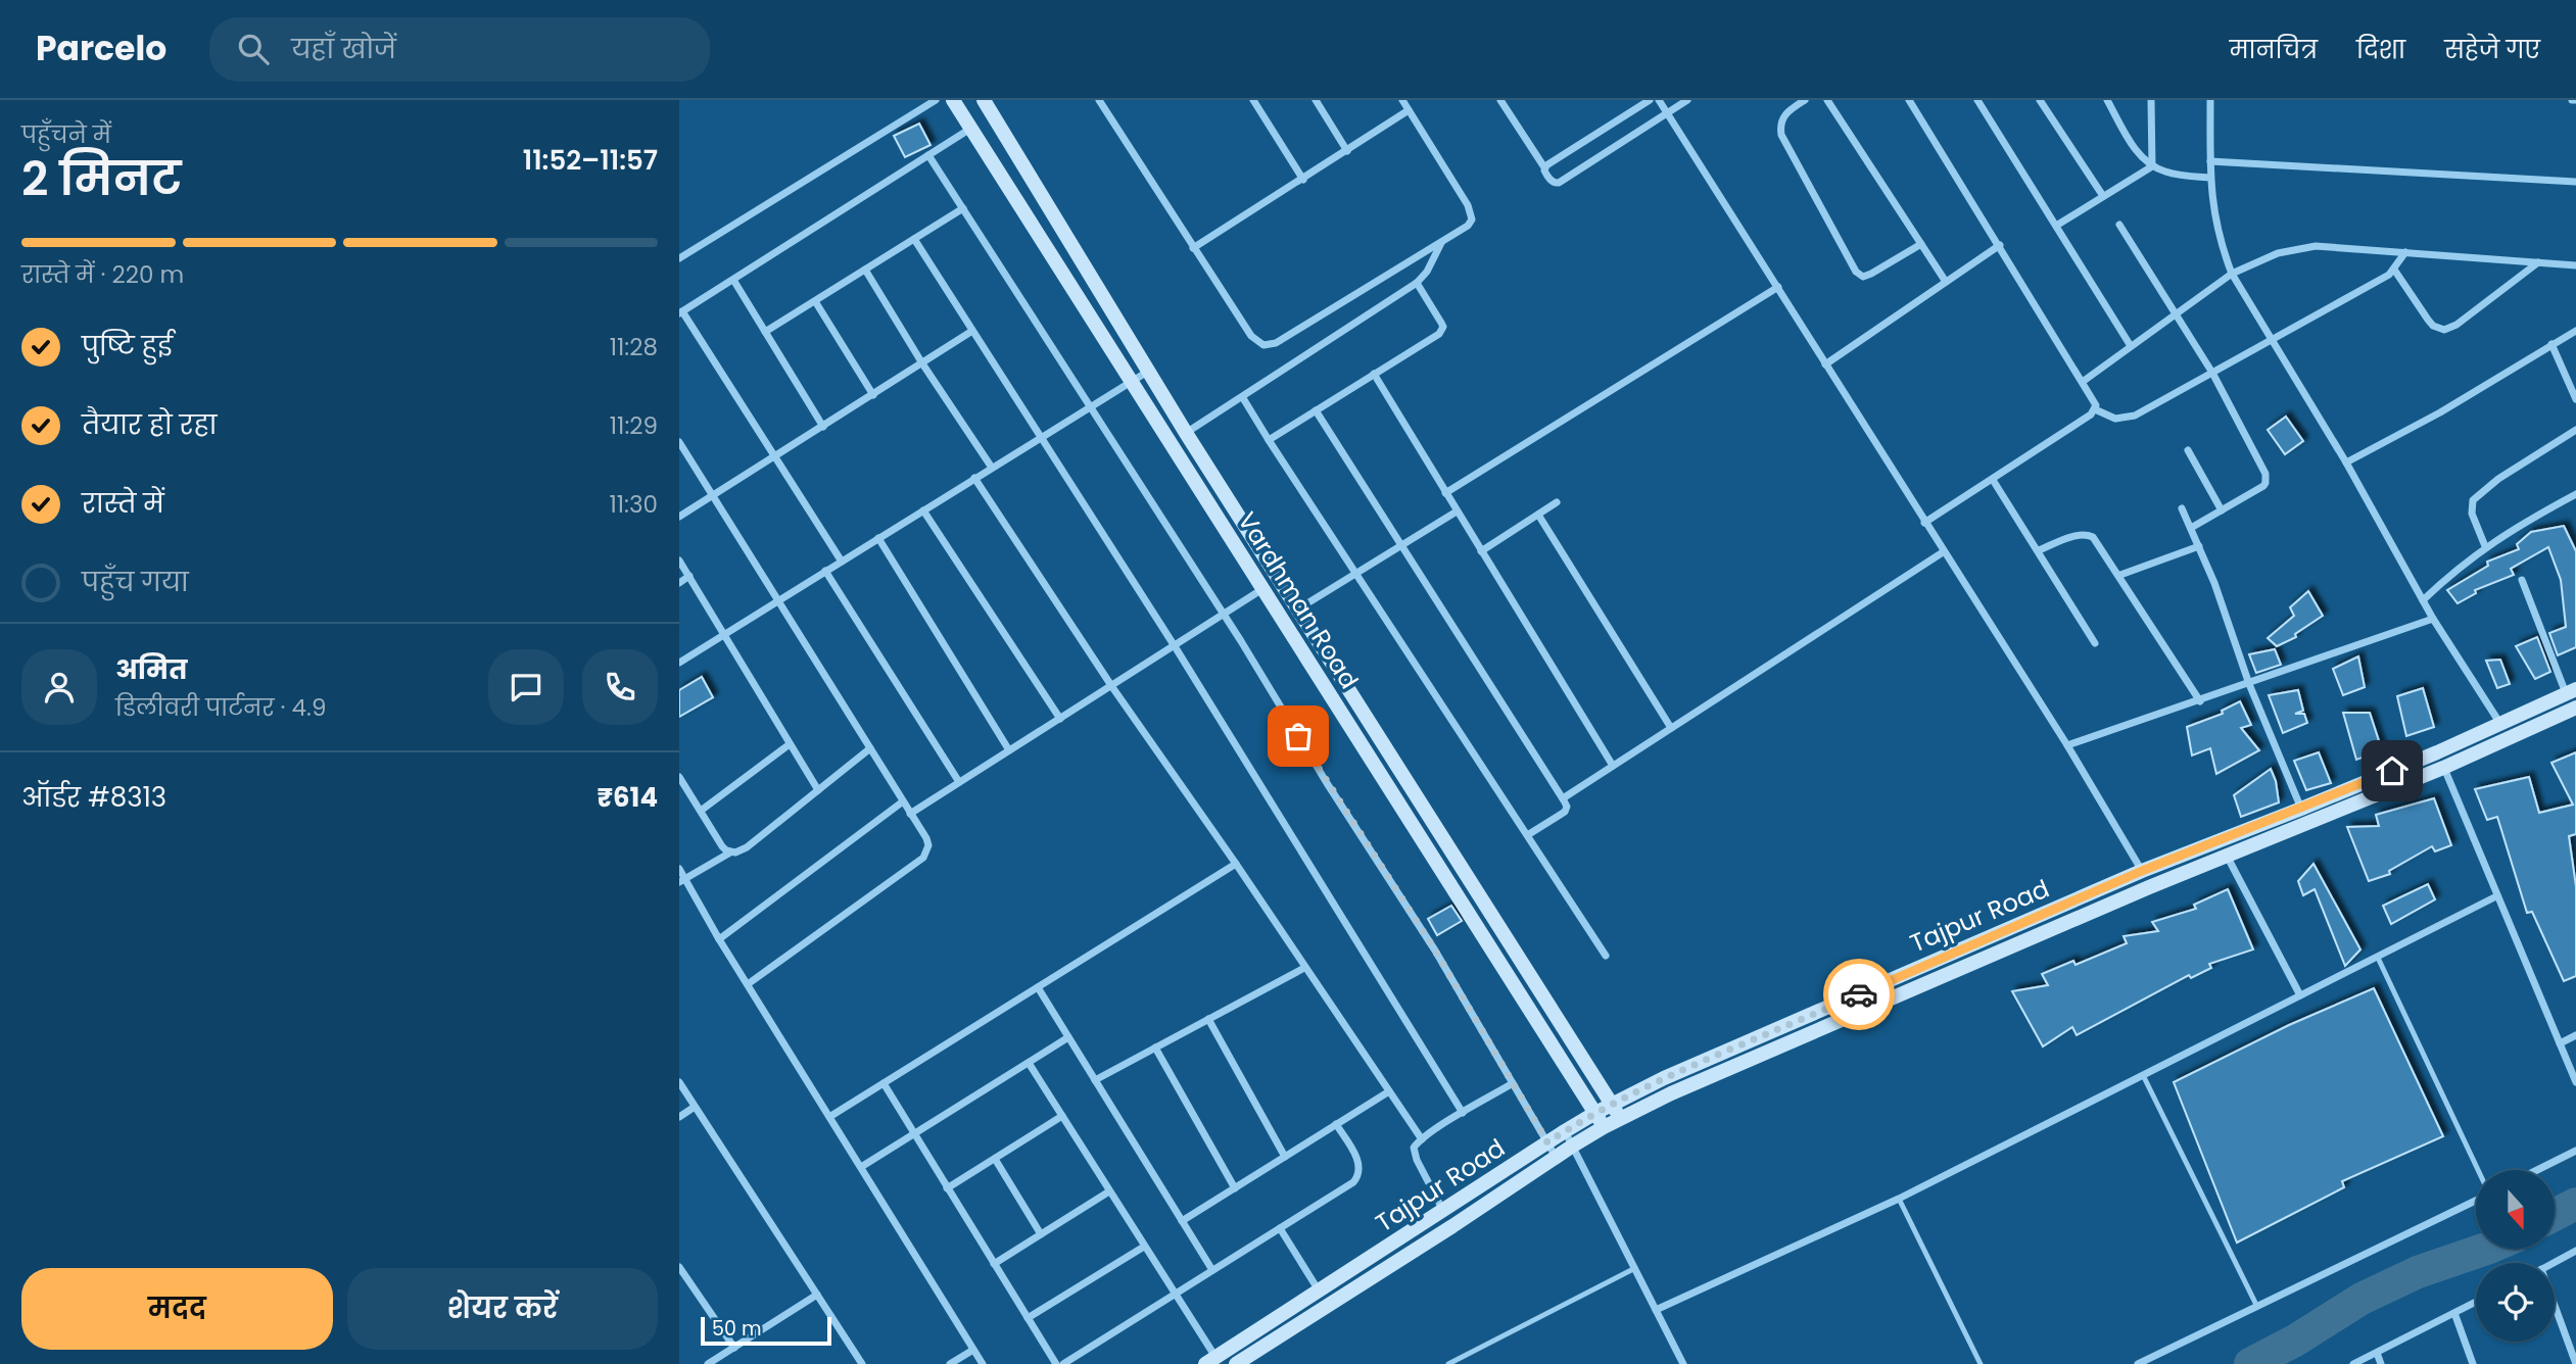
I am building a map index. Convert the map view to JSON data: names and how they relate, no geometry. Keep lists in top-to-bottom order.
{
  "streets": {
    "main road": ["Vardhman Road", "Tajpur Road"]
  },
  "crossings": [
    ["Vardhman Road", "Tajpur Road"]
  ],
  "scale_bar": "50 m",
  "north": "bottom",
  "page": {
    "header": "Parcelo",
    "search": "यहाँ खोजें",
    "nav": ["मानचित्र", "दिशा", "सहेजे गए"],
    "heading": ["2 मिनट", "पहुँचने में", "11:52–11:57"],
    "panel": [
      "अमित",
      "डिलीवरी पार्टनर · 4.9",
      "ऑर्डर #8313",
      "₹614"
    ],
    "bar": "रास्ते में · 220 m",
    "list": [
      ["पुष्टि हुई", "11:28"],
      ["तैयार हो रहा", "11:29"],
      ["रास्ते में", "11:30"],
      "पहुँच गया"
    ],
    "buttons": ["मदद", "शेयर करें"],
    "scale": "50 m"
  }
}
